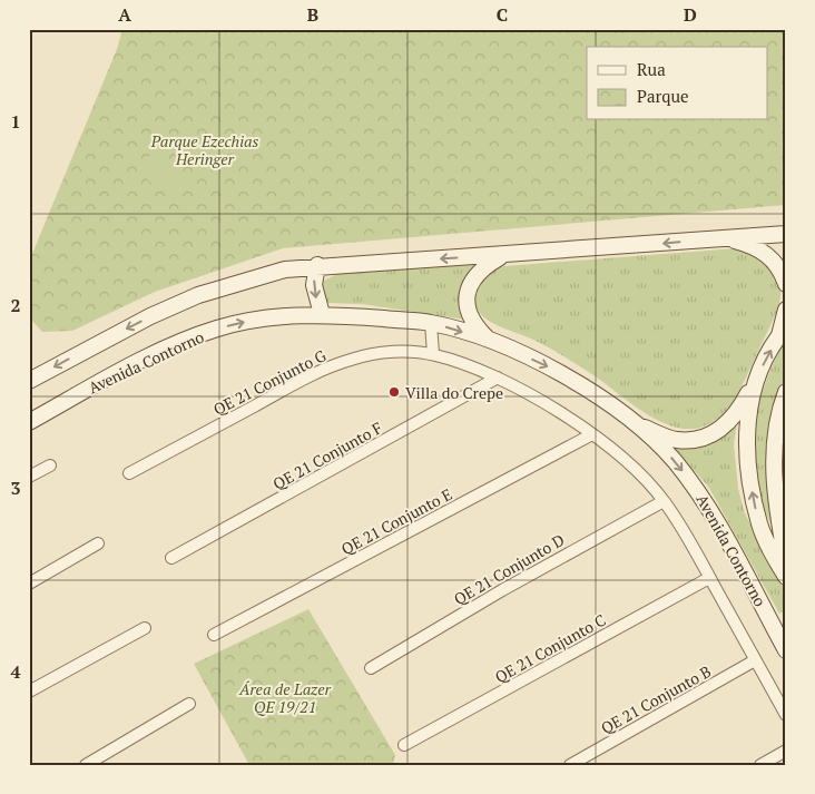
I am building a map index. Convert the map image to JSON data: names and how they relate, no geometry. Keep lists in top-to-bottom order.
{
  "streets": {
    "main road": ["Avenida Contorno"],
    "street": [
      "QE 21 Conjunto G",
      "QE 21 Conjunto F",
      "QE 21 Conjunto E",
      "QE 21 Conjunto D",
      "QE 21 Conjunto C",
      "QE 21 Conjunto B"
    ]
  },
  "one_way": ["Avenida Contorno"],
  "parks": ["Parque Ezechias Heringer", "Área de Lazer QE 19/21"],
  "places": ["Villa do Crepe"],
  "legend": ["Rua", "Parque"],
  "grid": {
    "columns": [
      "A",
      "B",
      "C",
      "D"
    ],
    "rows": [
      "1",
      "2",
      "3",
      "4"
    ]
  }
}
